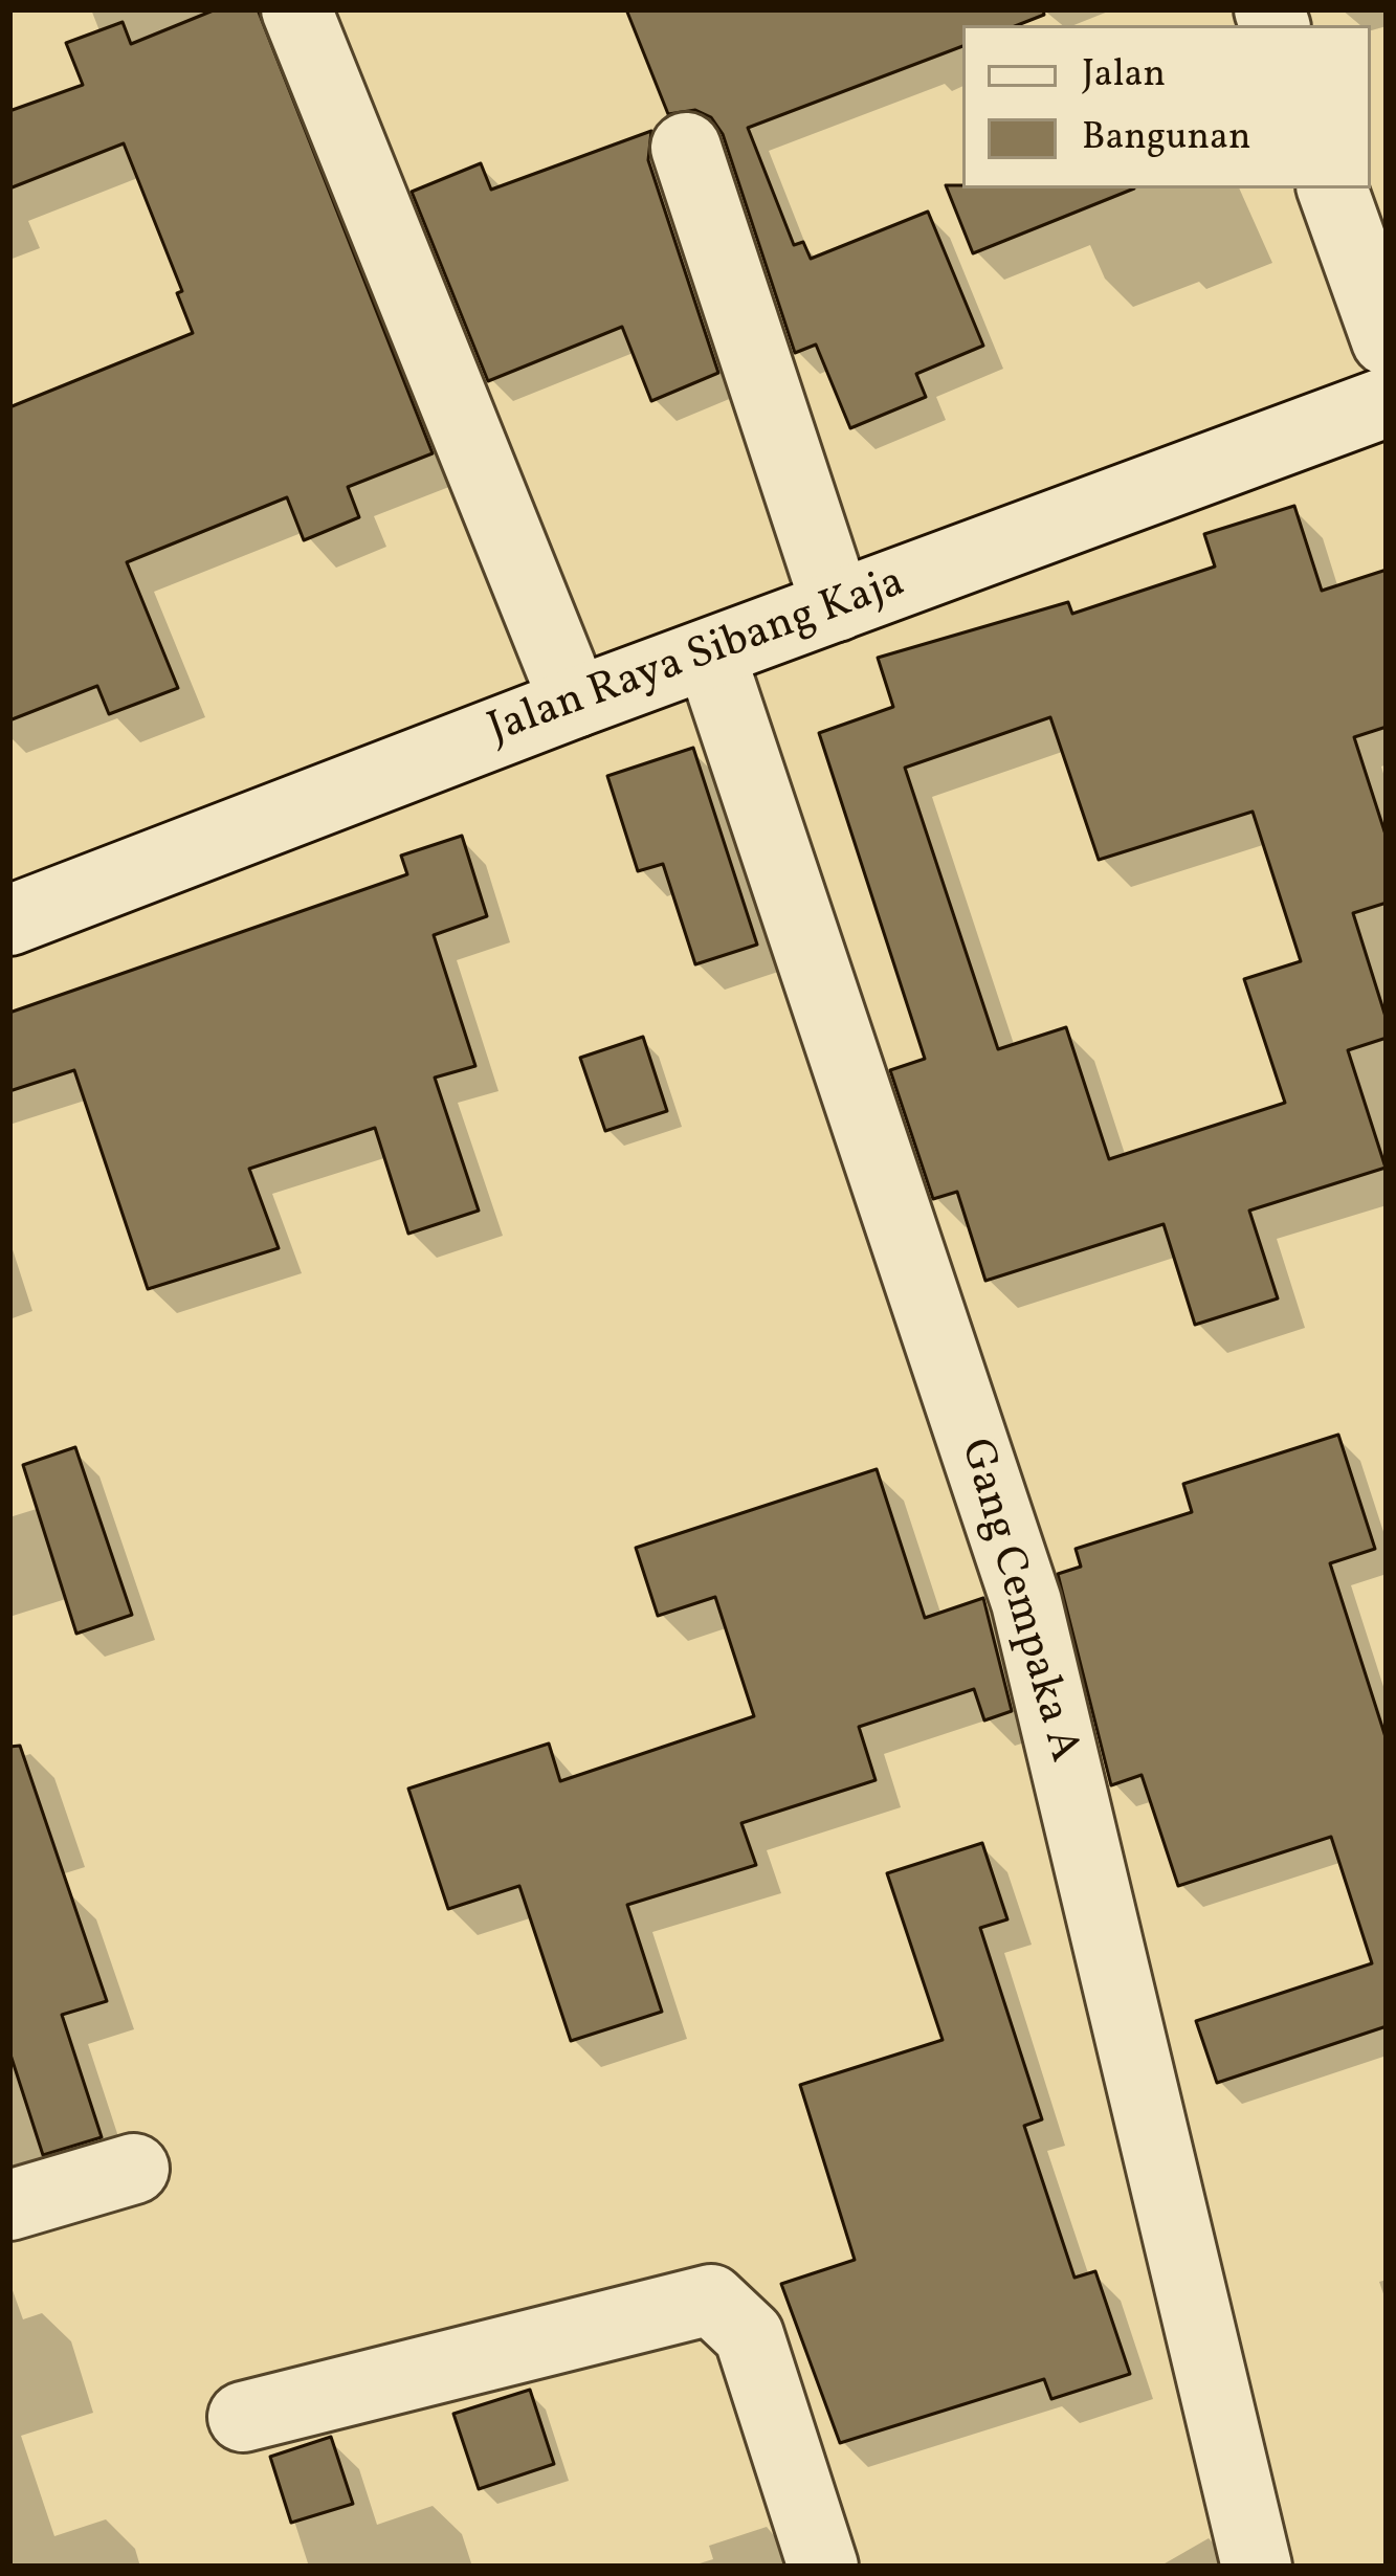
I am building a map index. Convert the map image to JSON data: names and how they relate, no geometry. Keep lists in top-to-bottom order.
{
  "streets": {
    "street": ["Jalan Raya Sibang Kaja", "Gang Cempaka A"]
  },
  "crossings": [
    ["Jalan Raya Sibang Kaja", "Gang Cempaka A"]
  ],
  "legend": ["Jalan", "Bangunan"]
}
